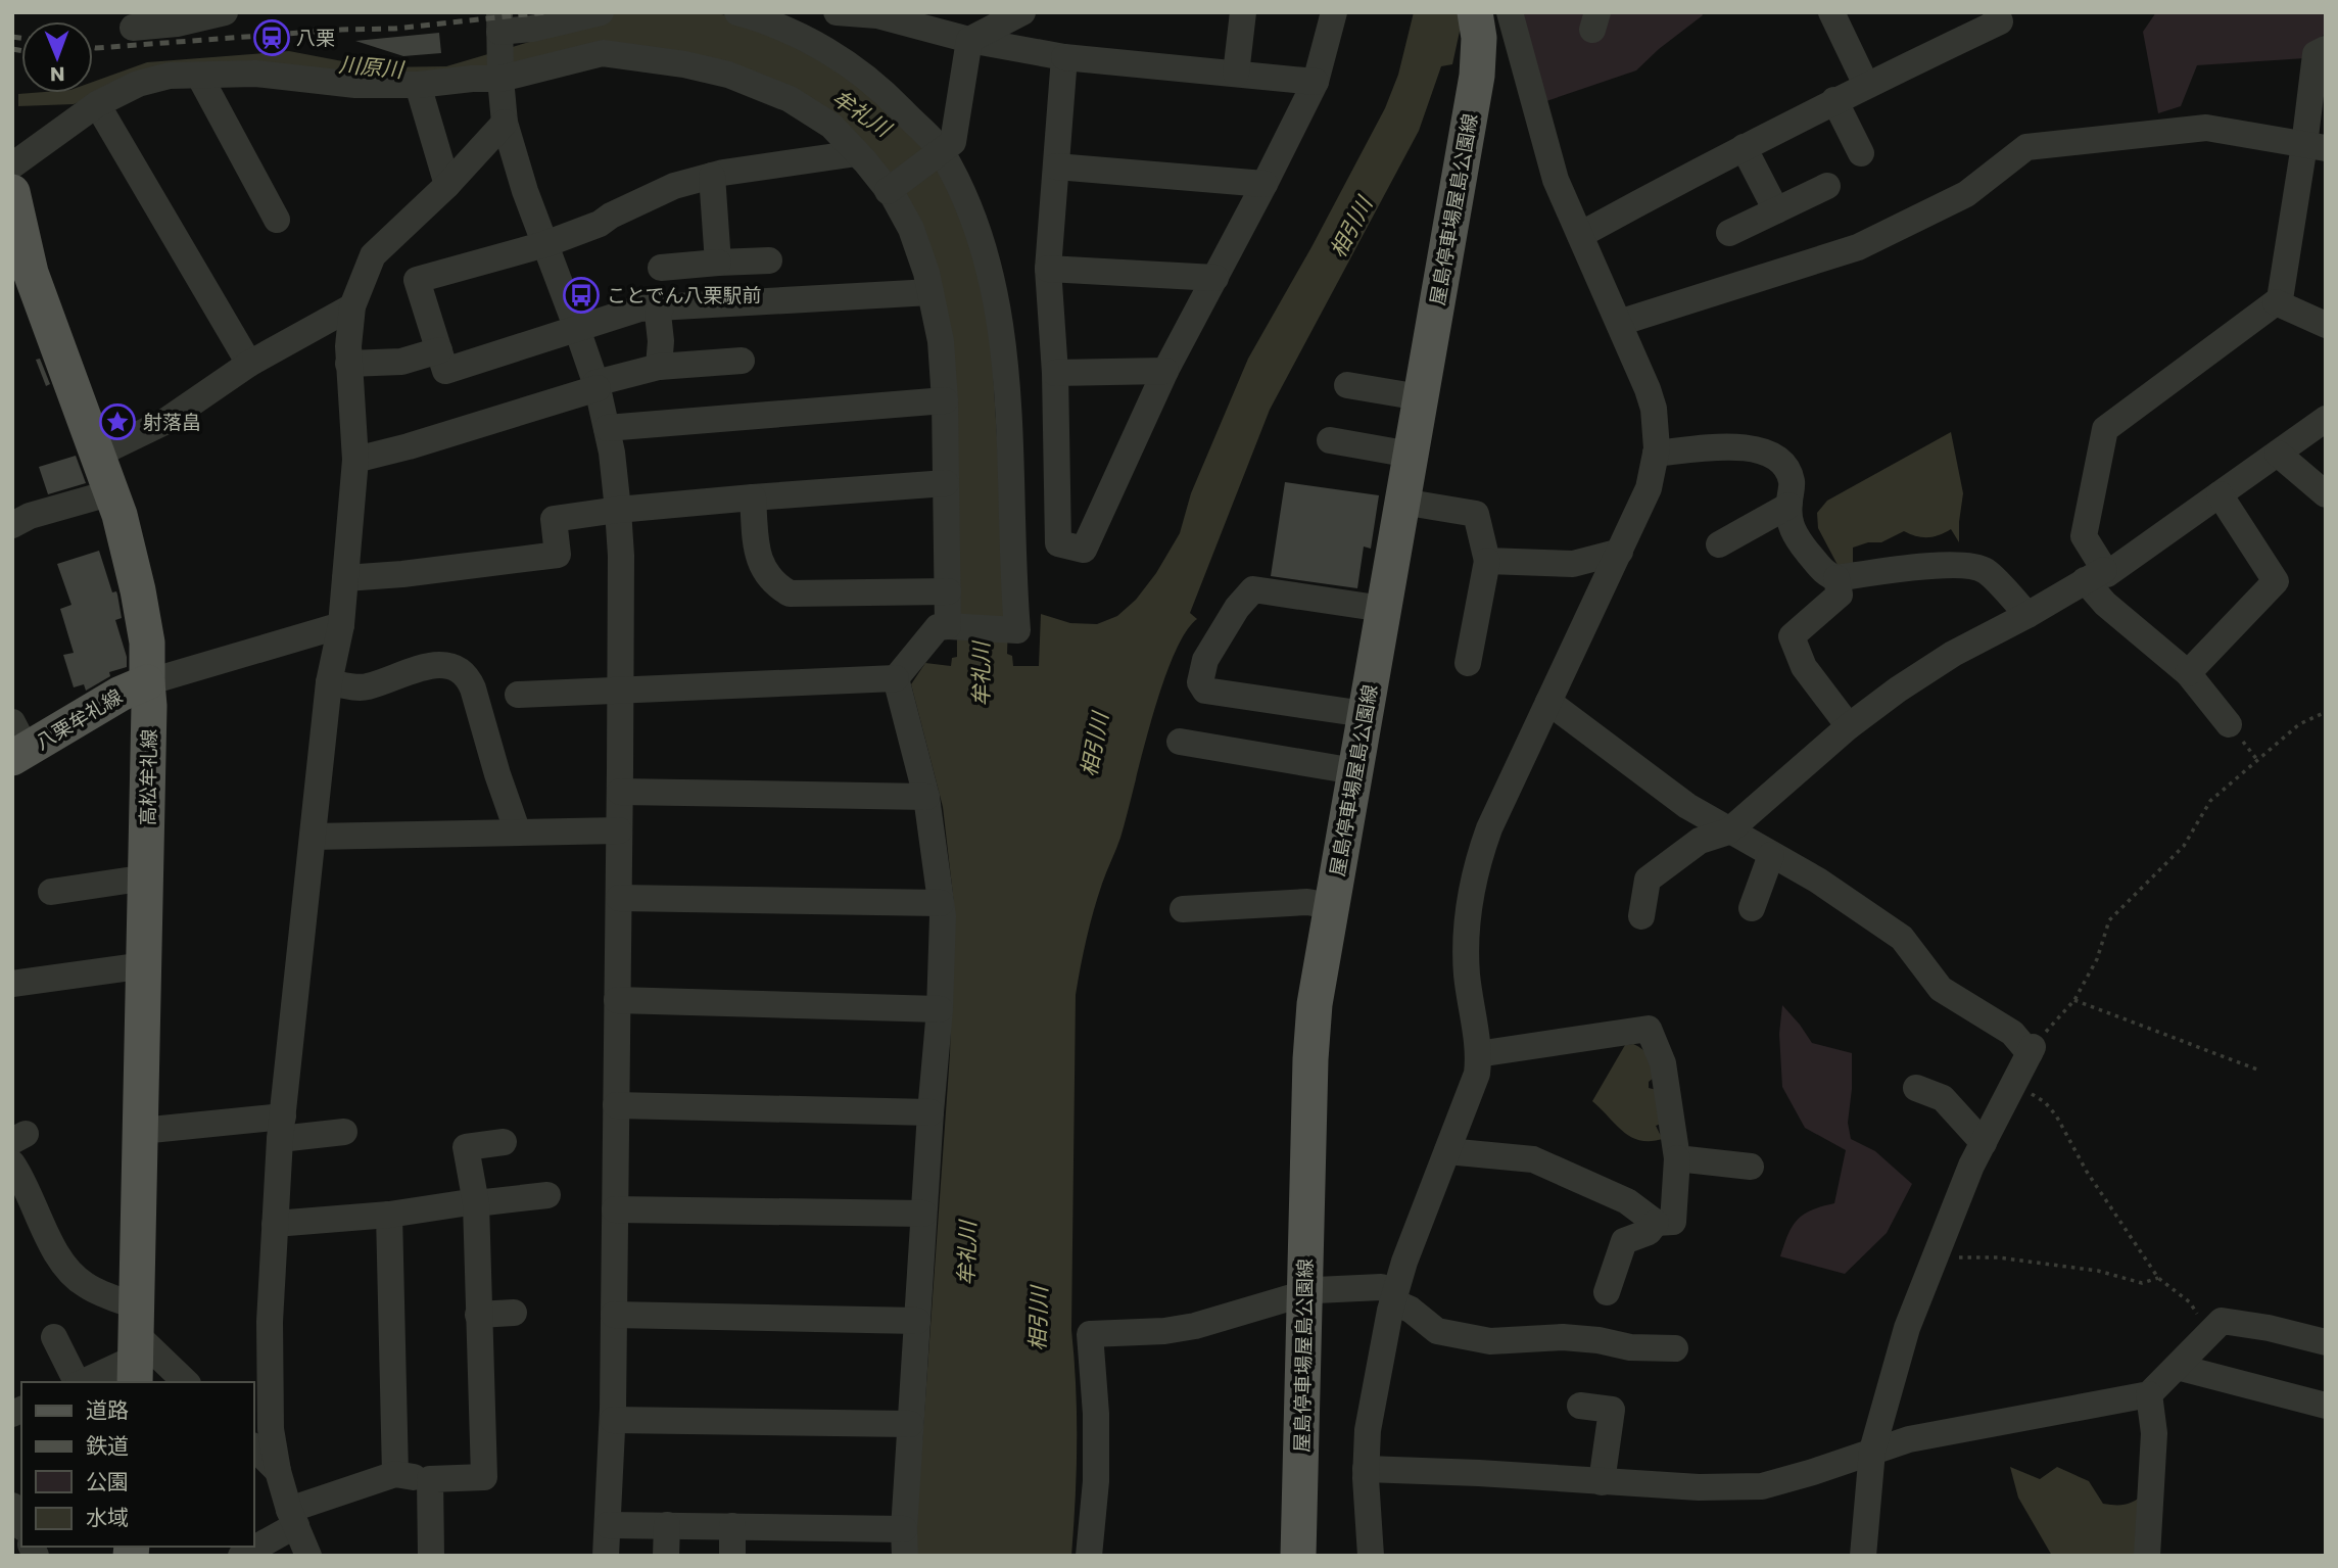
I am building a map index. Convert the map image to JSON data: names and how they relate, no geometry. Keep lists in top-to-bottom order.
{
  "streets": {
    "main road": ["屋島停車場屋島公園線", "八栗牟礼線", "高松牟礼線"]
  },
  "crossings": [
    ["八栗牟礼線", "高松牟礼線"]
  ],
  "water": ["川原川", "牟礼川", "相引川"],
  "places": {
    "station": ["八栗"],
    "bus stop": ["ことでん八栗駅前"],
    "place": ["射落畠"]
  },
  "legend": [
    "道路",
    "鉄道",
    "公園",
    "水域"
  ],
  "north": "bottom"
}
